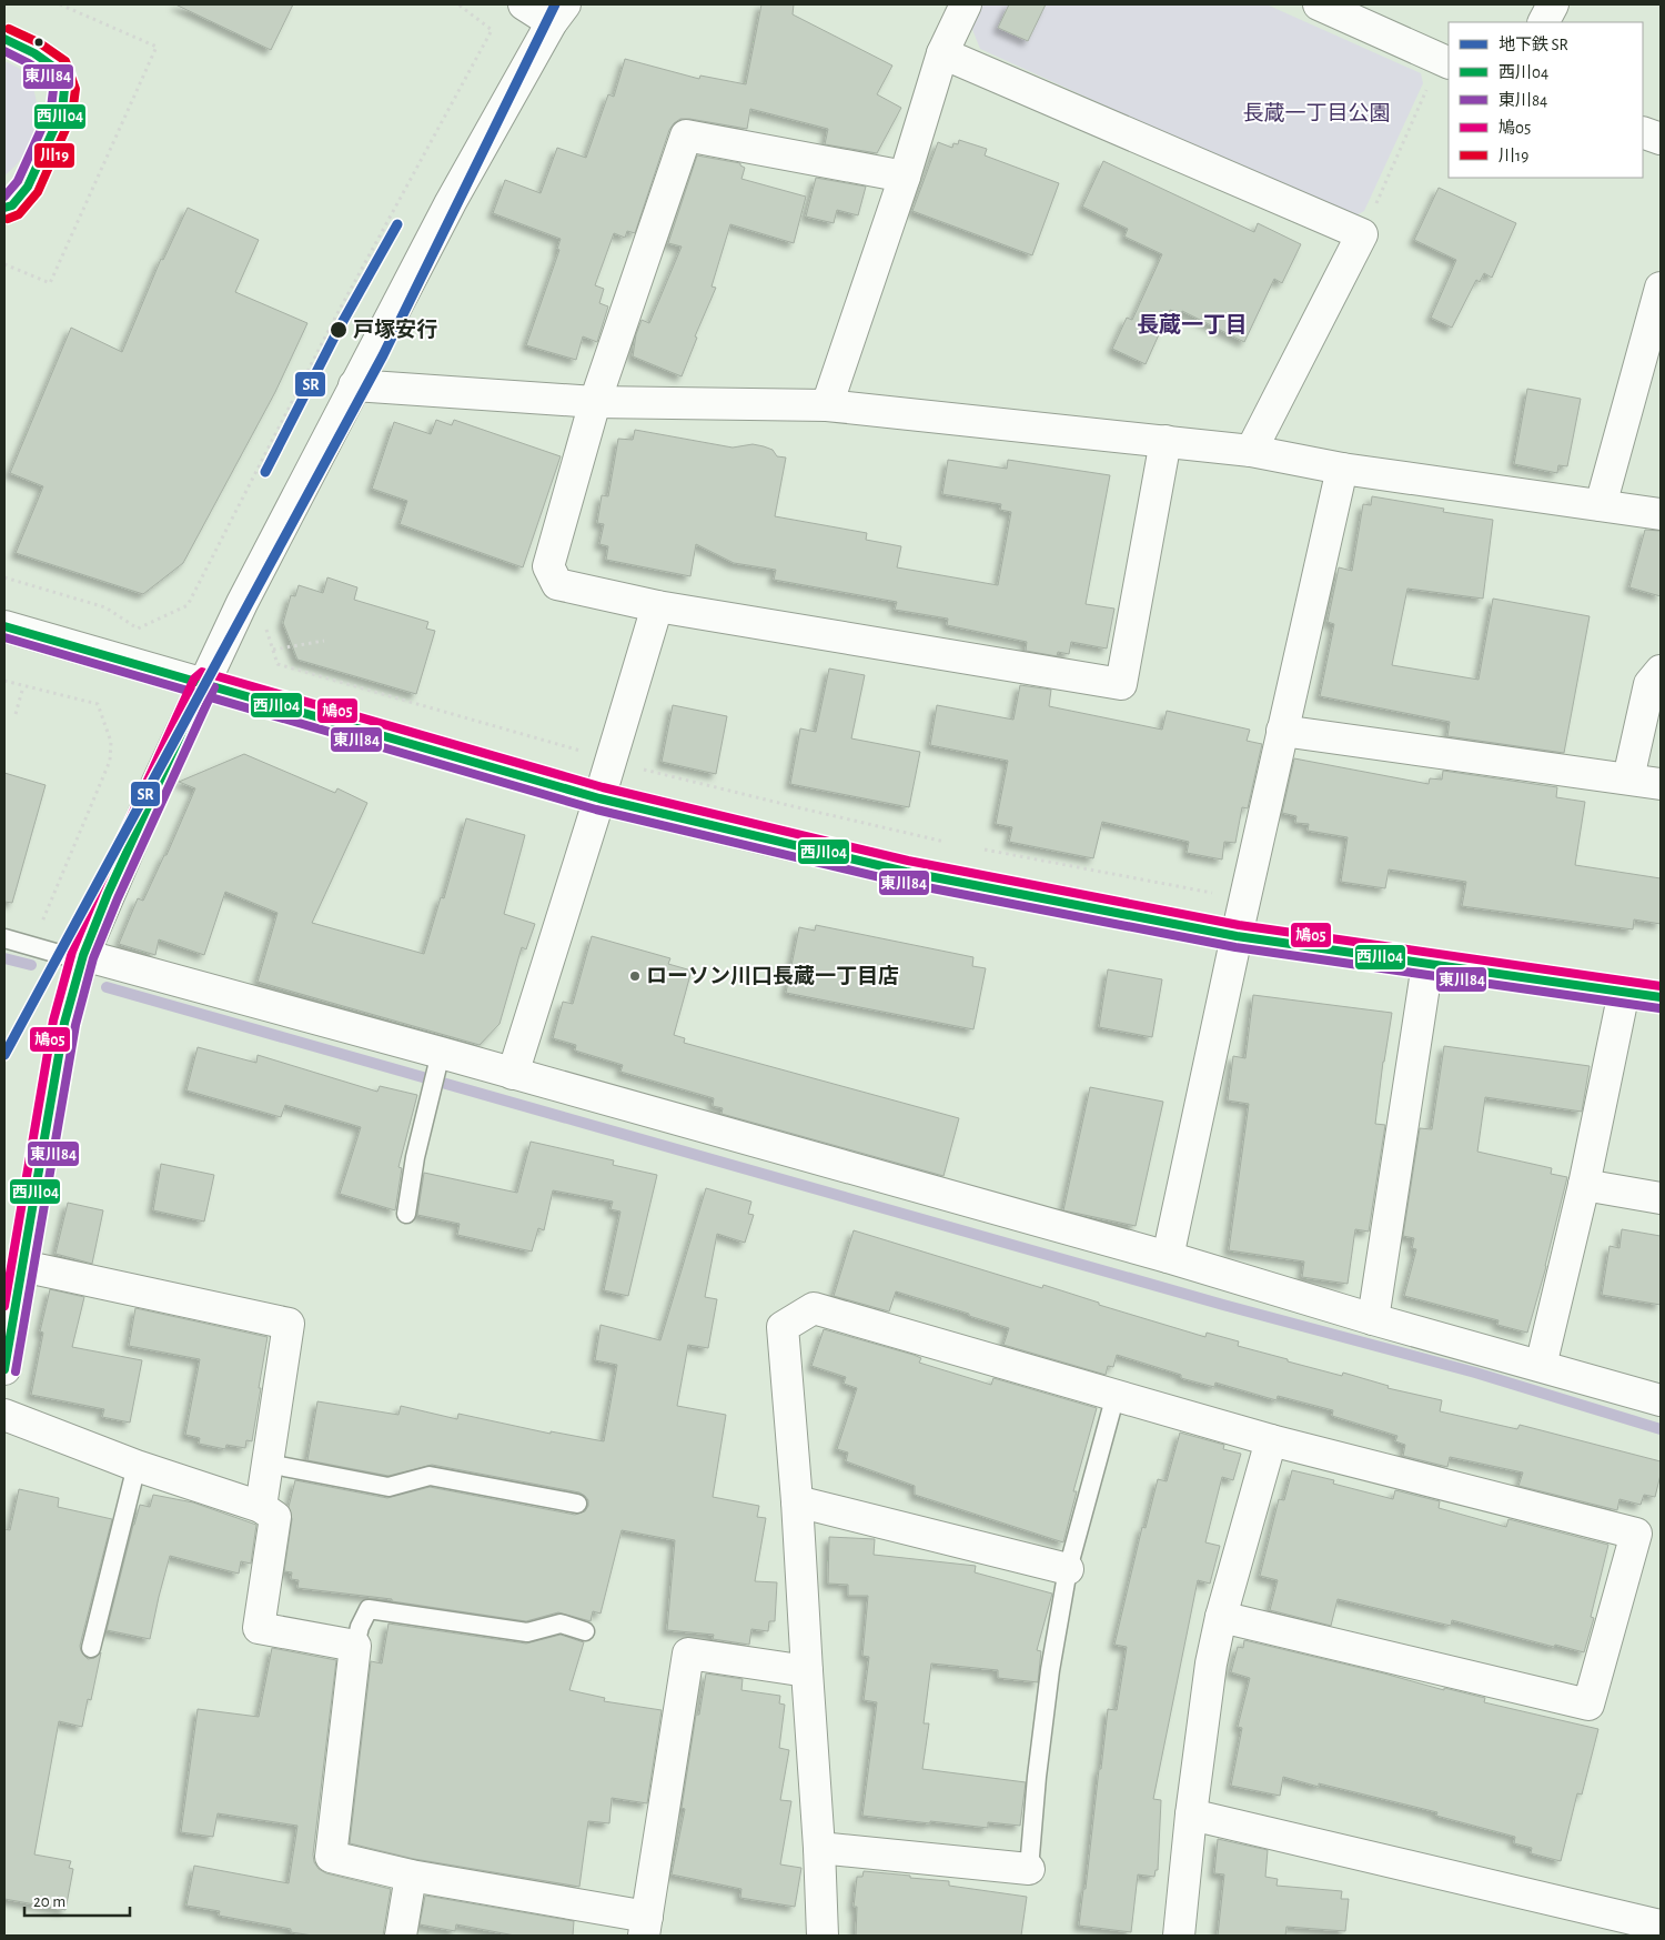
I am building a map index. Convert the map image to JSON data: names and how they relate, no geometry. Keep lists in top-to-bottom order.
{
  "districts": ["長蔵一丁目"],
  "parks": ["長蔵一丁目公園"],
  "places": ["戸塚安行", "ローソン川口長蔵一丁目店"],
  "lines": [
    "metro line SR",
    "transit line 川19",
    "transit line 西川04",
    "transit line 東川84",
    "transit line 鳩05"
  ],
  "legend": [
    "地下鉄 SR",
    "西川04",
    "東川84",
    "鳩05",
    "川19"
  ],
  "scale_bar": "20 m"
}
